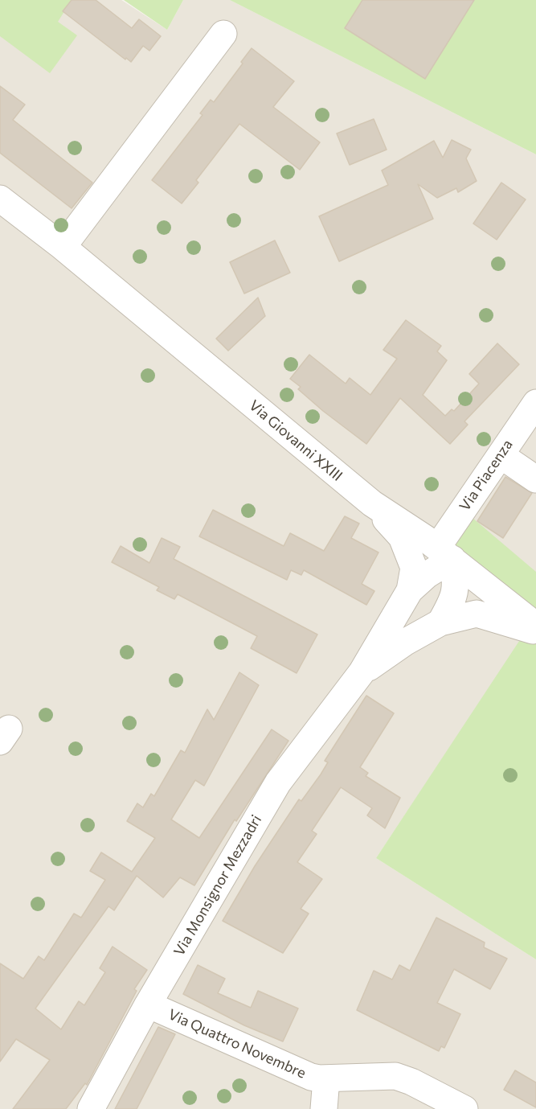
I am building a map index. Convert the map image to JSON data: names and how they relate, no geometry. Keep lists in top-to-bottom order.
{
  "streets": {
    "street": [
      "Via Giovanni XXIII",
      "Via Piacenza",
      "Via Monsignor Mezzadri",
      "Via Quattro Novembre"
    ]
  },
  "crossings": [
    ["Via Giovanni XXIII", "Via Piacenza"],
    ["Via Monsignor Mezzadri", "Via Quattro Novembre"]
  ]
}
